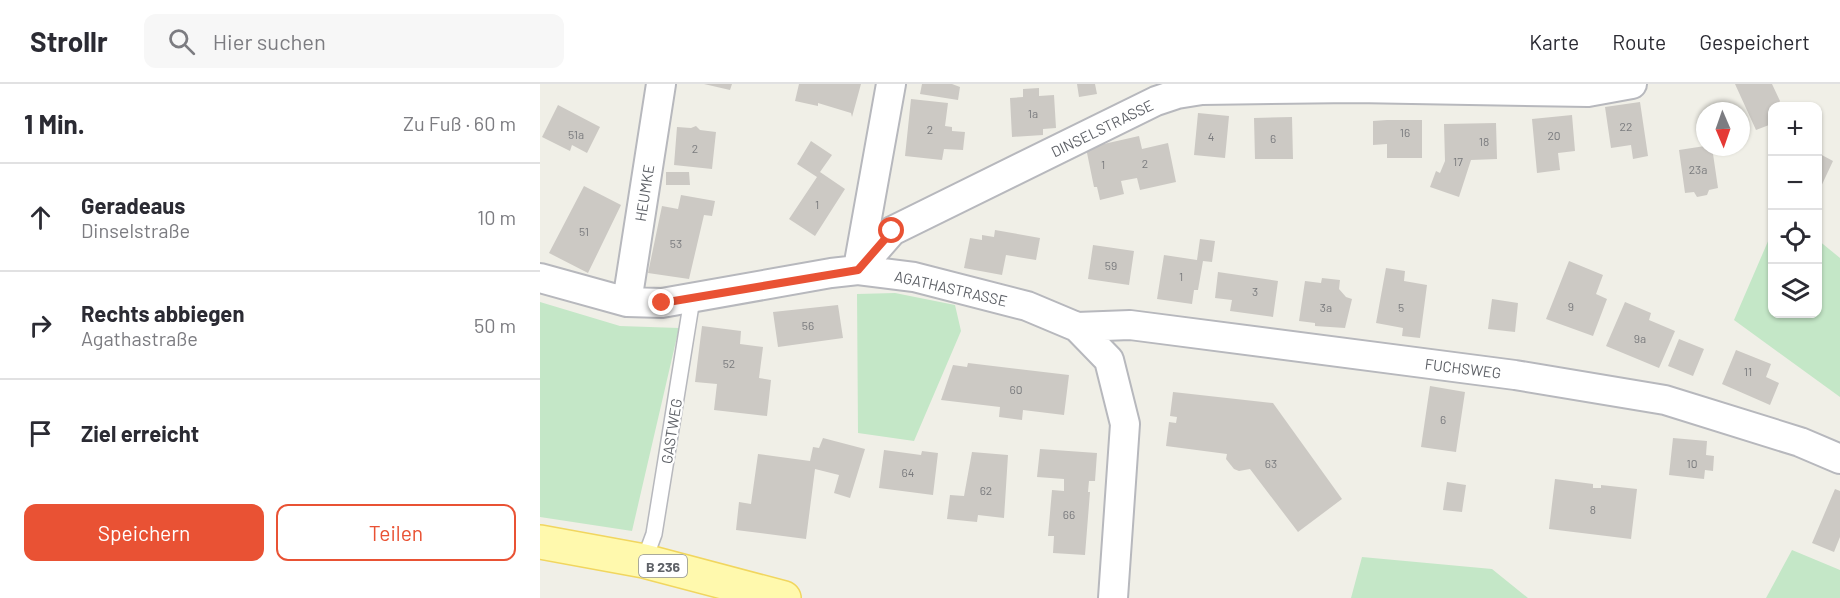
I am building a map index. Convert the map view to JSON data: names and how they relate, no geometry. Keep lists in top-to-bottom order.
{
  "streets": {
    "main road": ["B 236"],
    "street": [
      "DINSELSTRASSE",
      "HEUMKE",
      "AGATHASTRASSE",
      "FUCHSWEG"
    ],
    "lane": ["GASTWEG"]
  },
  "crossings": [
    ["DINSELSTRASSE", "AGATHASTRASSE"],
    ["HEUMKE", "AGATHASTRASSE"],
    ["AGATHASTRASSE", "FUCHSWEG"],
    ["AGATHASTRASSE", "GASTWEG"],
    ["GASTWEG", "B 236"]
  ],
  "house_numbers": [
    "1a",
    "22",
    "2",
    "16",
    "51a",
    "20",
    "4",
    "6",
    "18",
    "2",
    "17",
    "2",
    "1",
    "23a",
    "1",
    "51",
    "53",
    "59",
    "1",
    "3",
    "9",
    "3a",
    "5",
    "56",
    "9a",
    "52",
    "11",
    "60",
    "6",
    "63",
    "10",
    "64",
    "62",
    "8",
    "66"
  ],
  "north": "bottom",
  "page": {
    "header": "Strollr",
    "search": "Hier suchen",
    "nav": ["Karte", "Route", "Gespeichert"],
    "heading": ["1 Min.", "Zu Fuß · 60 m"],
    "map_buttons": ["+", "−"],
    "list": [
      ["Geradeaus", "Dinselstraße", "10 m"],
      ["Rechts abbiegen", "Agathastraße", "50 m"],
      "Ziel erreicht"
    ],
    "buttons": ["Speichern", "Teilen"]
  }
}
